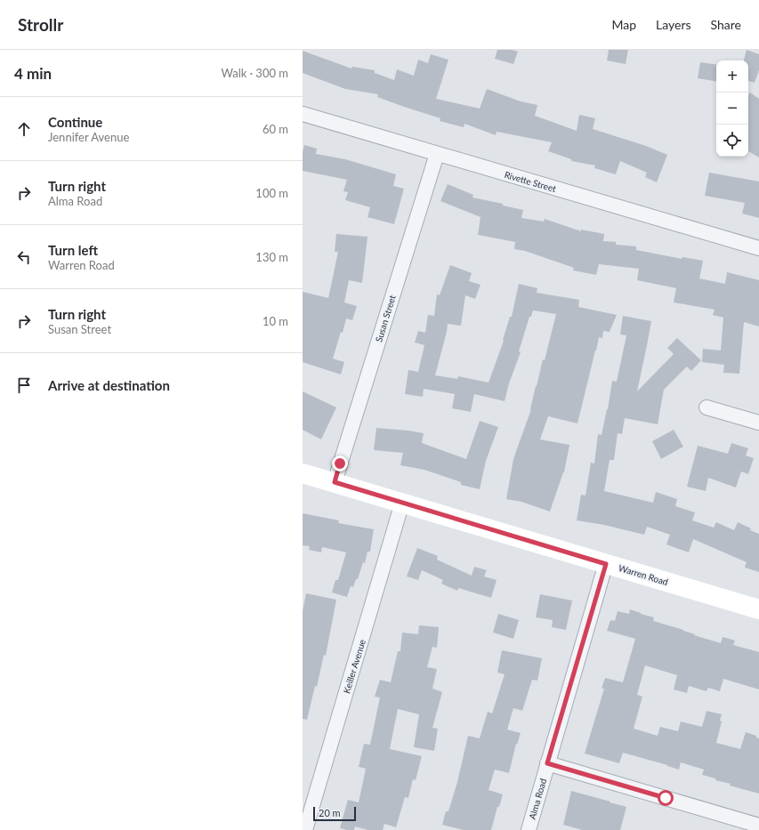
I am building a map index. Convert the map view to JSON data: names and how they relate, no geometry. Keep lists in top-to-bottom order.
{
  "streets": {
    "street": [
      "Rivette Street",
      "Susan Street",
      "Warren Road",
      "Keiller Avenue",
      "Alma Road"
    ]
  },
  "crossings": [
    ["Rivette Street", "Susan Street"],
    ["Susan Street", "Warren Road"],
    ["Warren Road", "Keiller Avenue"],
    ["Warren Road", "Alma Road"]
  ],
  "scale_bar": "20 m",
  "page": {
    "header": "Strollr",
    "nav": ["Map", "Layers", "Share"],
    "heading": ["4 min", "Walk · 300 m"],
    "map_buttons": ["+", "−"],
    "list": [
      ["Continue", "Jennifer Avenue", "60 m"],
      ["Turn right", "Alma Road", "100 m"],
      ["Turn left", "Warren Road", "130 m"],
      ["Turn right", "Susan Street", "10 m"],
      "Arrive at destination"
    ],
    "scale": "20 m"
  }
}
